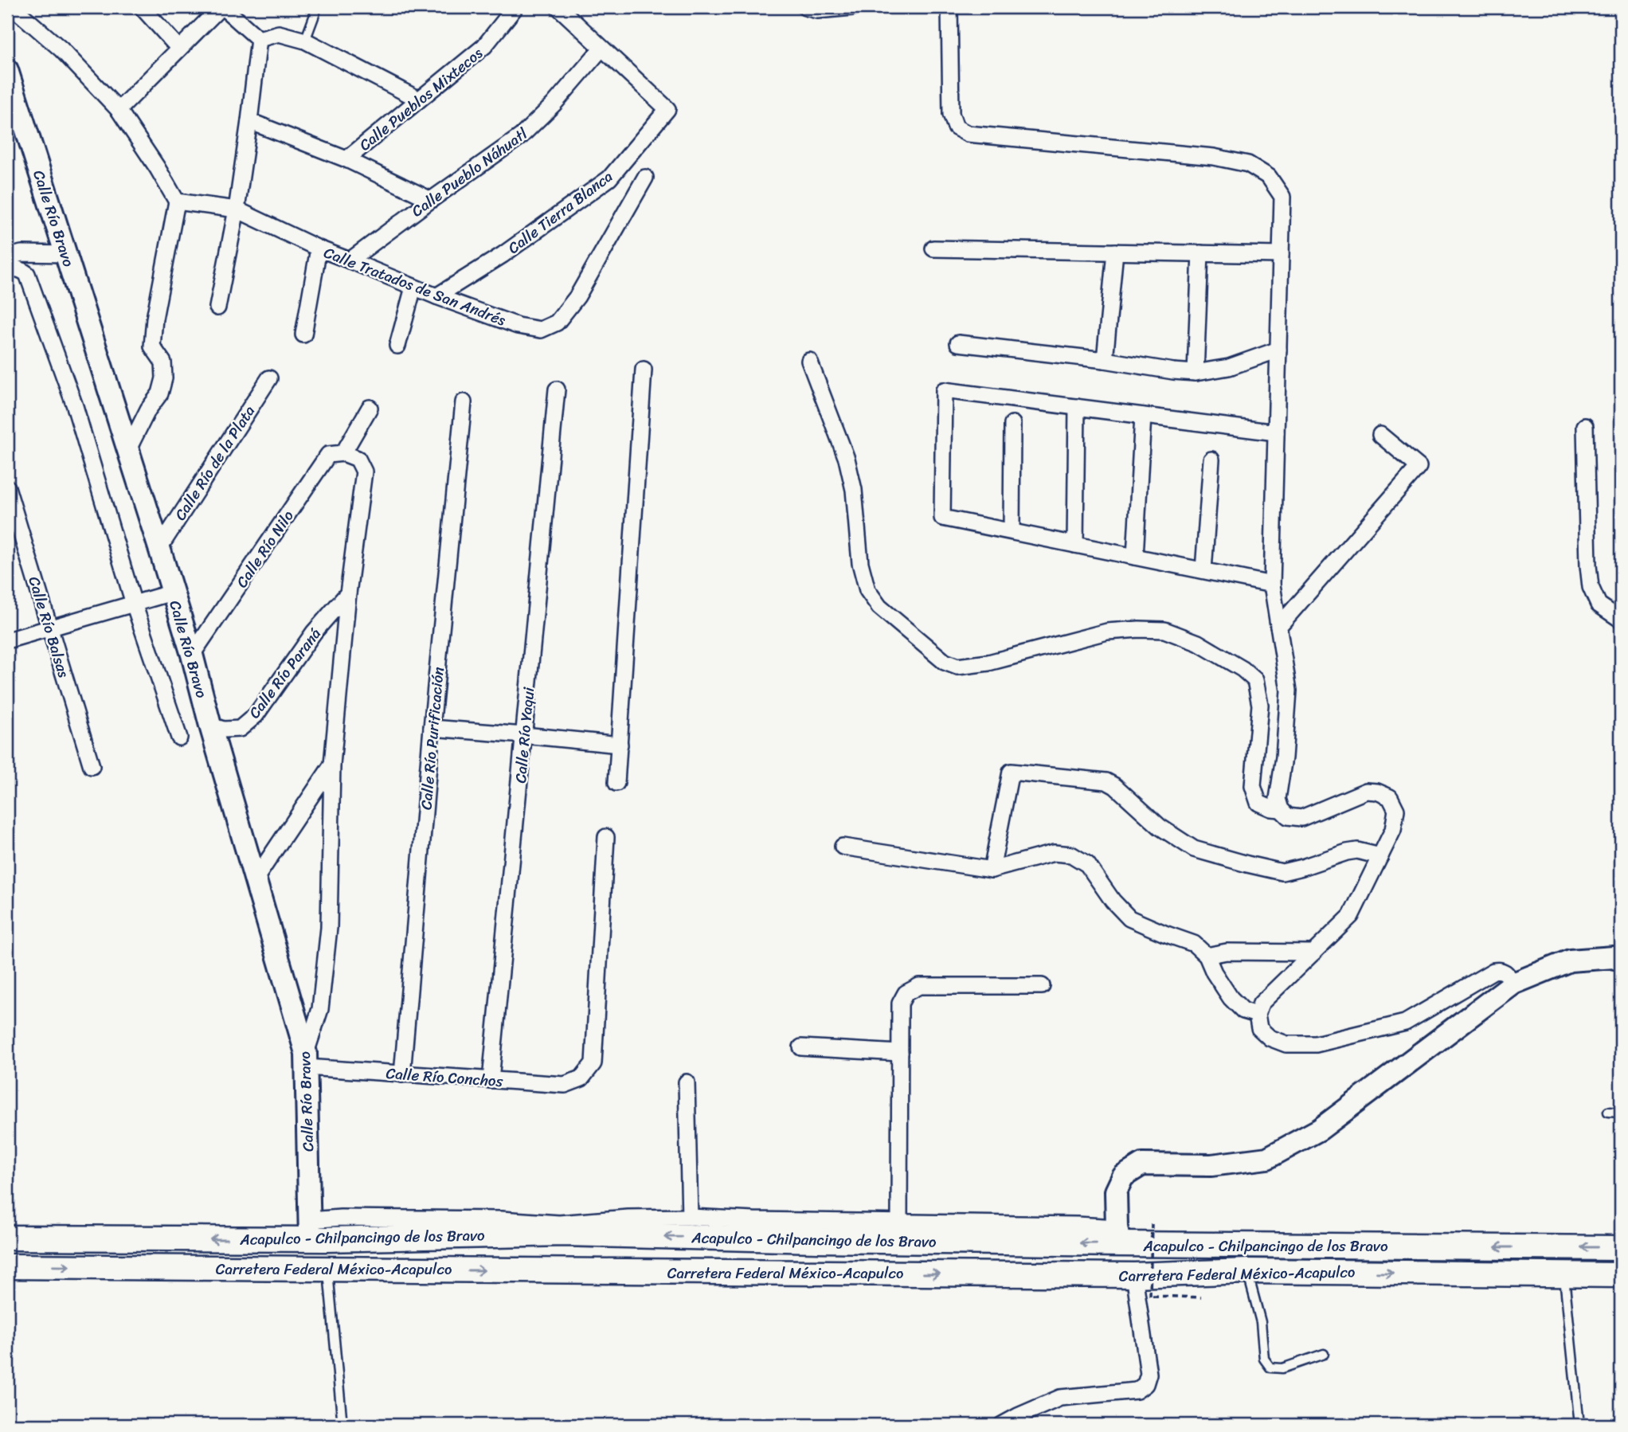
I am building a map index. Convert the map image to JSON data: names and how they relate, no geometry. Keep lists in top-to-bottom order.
{
  "streets": {
    "main road": ["Acapulco - Chilpancingo de los Bravo", "Carretera Federal México-Acapulco"],
    "street": [
      "Calle Pueblos Mixtecos",
      "Calle Pueblo Náhuatl",
      "Calle Tierra Blanca",
      "Calle Río Bravo",
      "Calle Tratados de San Andrés",
      "Calle Río de la Plata",
      "Calle Río Nilo",
      "Calle Río Balsas",
      "Calle Río Paraná",
      "Calle Río Yaqui",
      "Calle Río Purificación",
      "Calle Río Conchos"
    ]
  },
  "crossings": [
    ["Calle Pueblo Náhuatl", "Calle Tierra Blanca"],
    ["Calle Pueblo Náhuatl", "Calle Tratados de San Andrés"],
    ["Calle Tierra Blanca", "Calle Tratados de San Andrés"],
    ["Calle Río Bravo", "Calle Río de la Plata"],
    ["Calle Río Bravo", "Calle Río Nilo"],
    ["Calle Río Bravo", "Calle Río Paraná"],
    ["Calle Río Bravo", "Calle Río Conchos"],
    ["Calle Río Bravo", "Acapulco - Chilpancingo de los Bravo"],
    ["Calle Río Yaqui", "Calle Río Conchos"],
    ["Calle Río Purificación", "Calle Río Conchos"]
  ],
  "one_way": ["Acapulco - Chilpancingo de los Bravo", "Carretera Federal México-Acapulco"]
}
